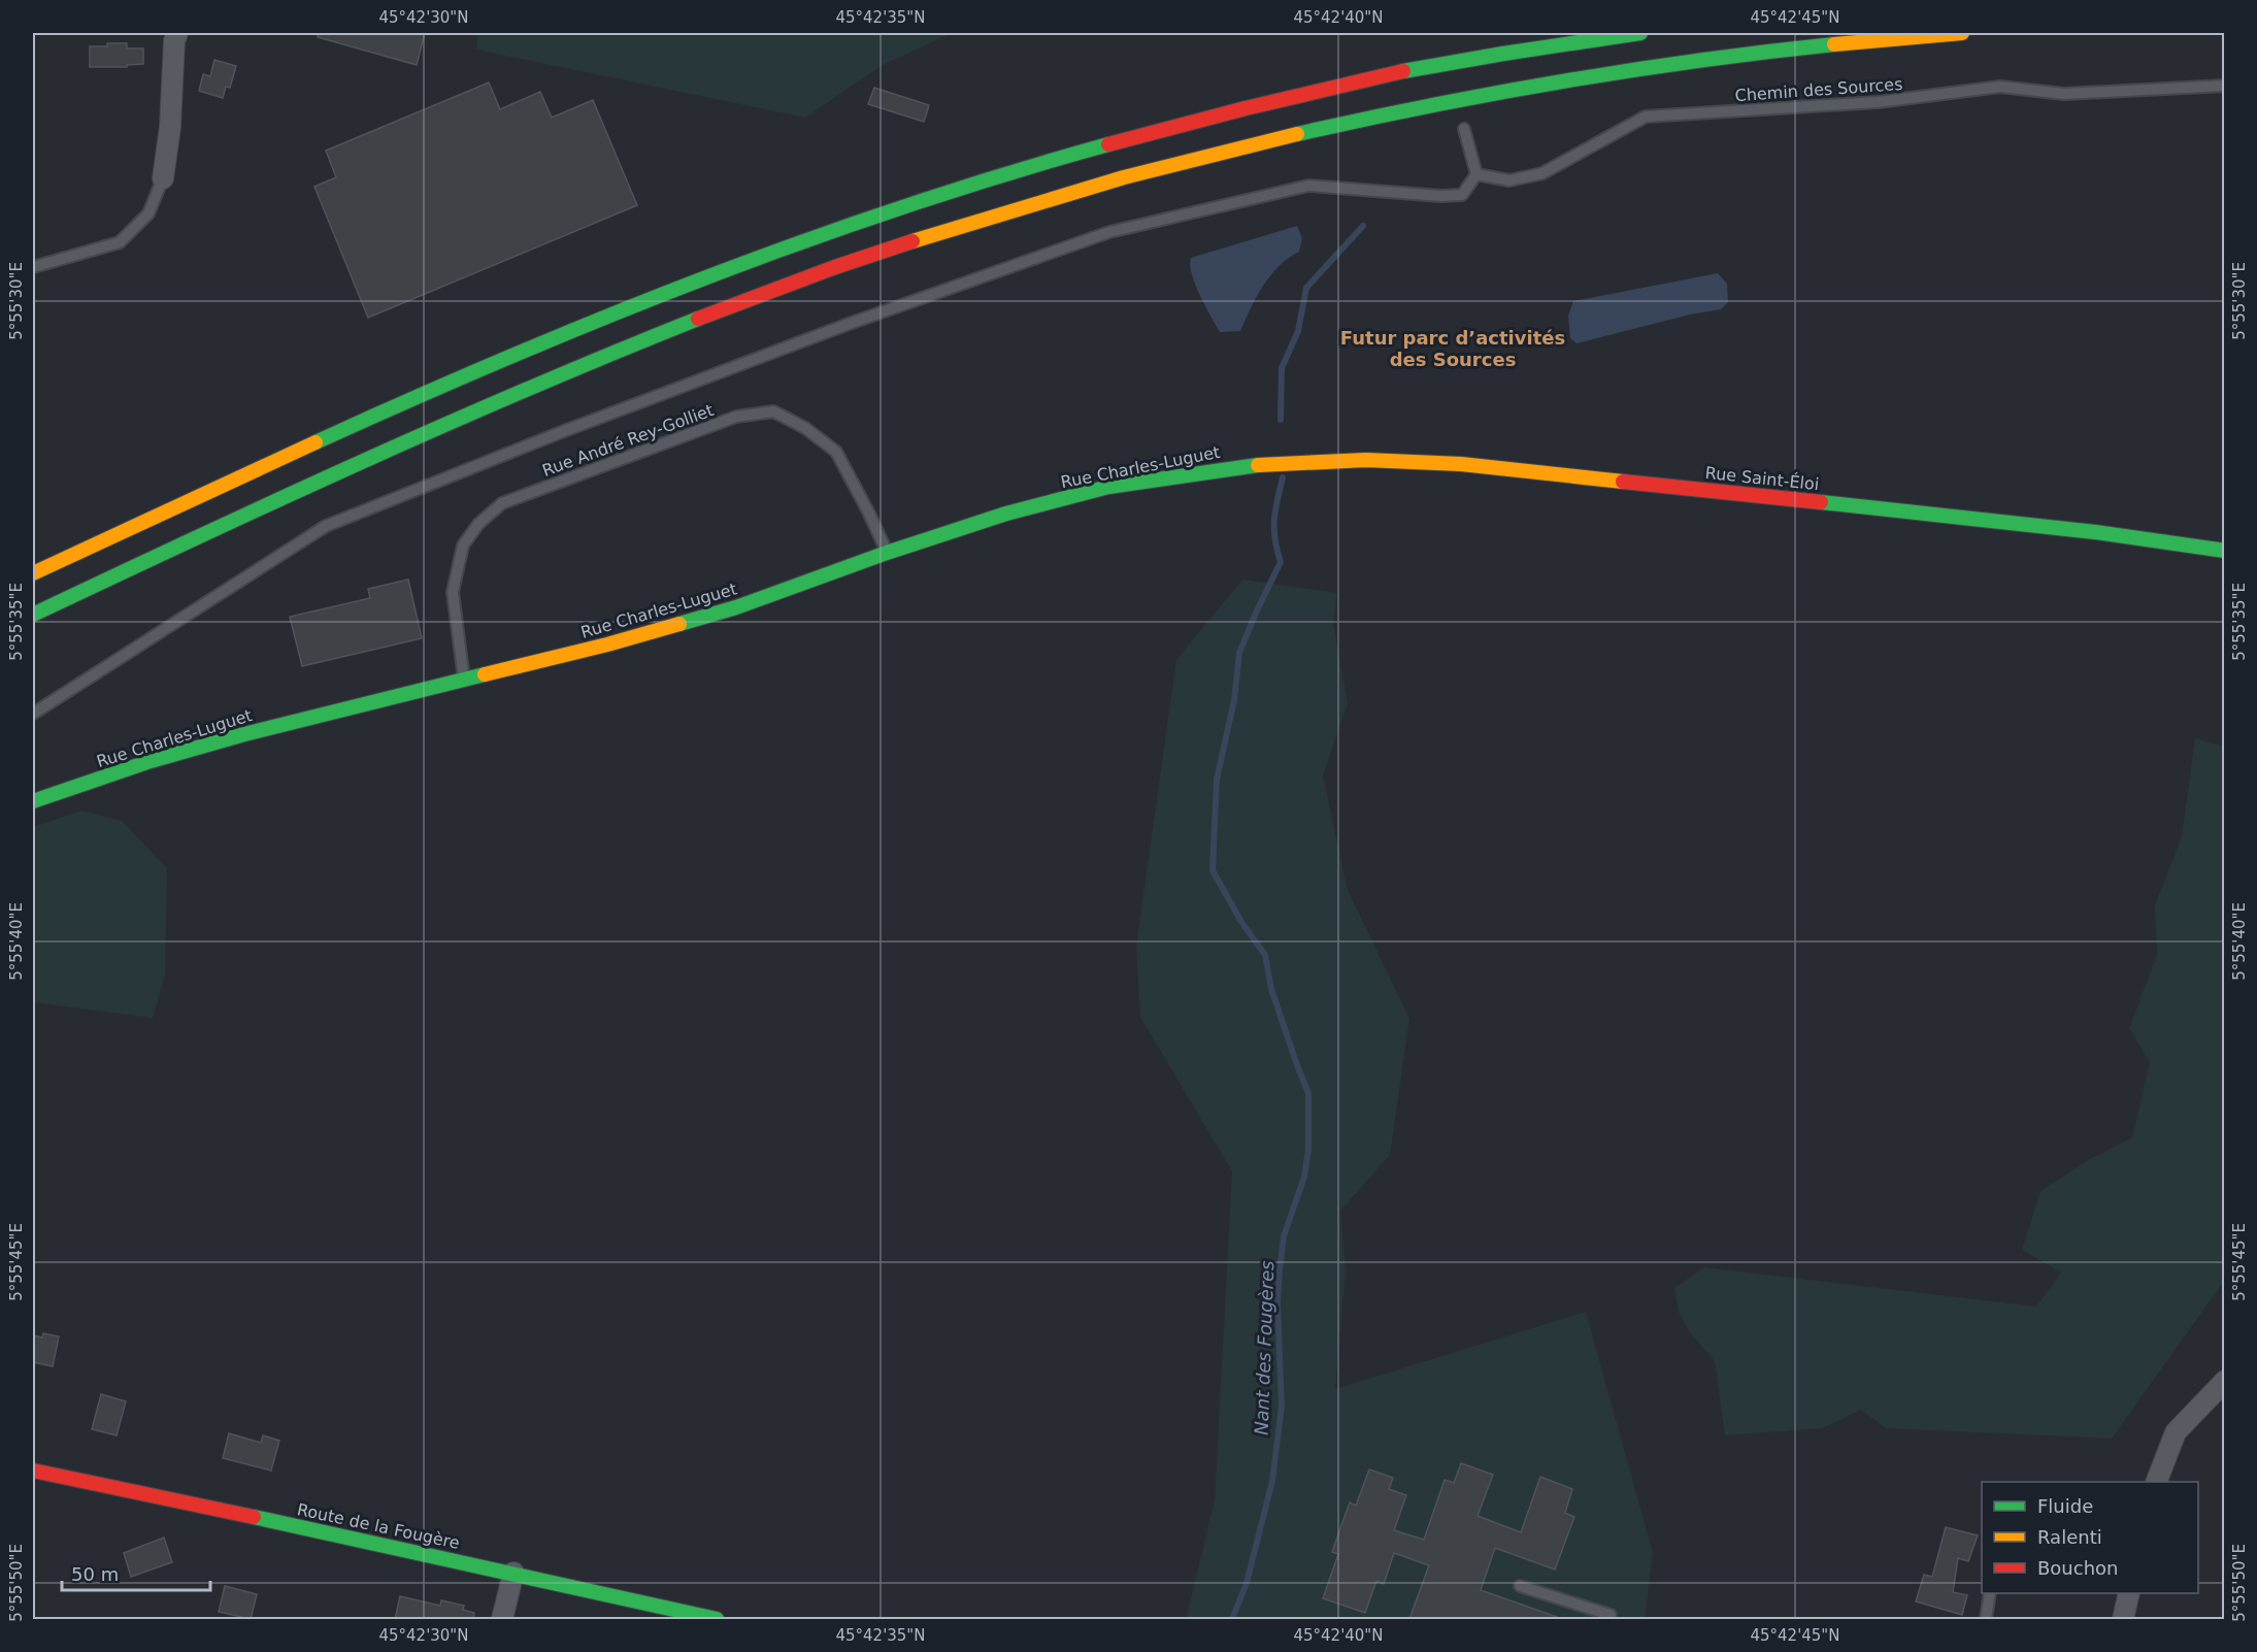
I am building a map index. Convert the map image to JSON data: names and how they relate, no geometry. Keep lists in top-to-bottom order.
{
  "streets": {
    "main road": ["Rue Charles-Luguet", "Rue Saint-Éloi", "Route de la Fougère"],
    "lane": ["Chemin des Sources", "Rue André Rey-Golliet"]
  },
  "crossings": [
    ["Rue André Rey-Golliet", "Rue Charles-Luguet"],
    ["Rue Charles-Luguet", "Rue Saint-Éloi"]
  ],
  "districts": ["Futur parc d’activités des Sources"],
  "water": ["Nant des Fougères"],
  "legend": ["Fluide", "Ralenti", "Bouchon"],
  "scale_bar": "50 m",
  "coordinates": [
    "45°42'30\"N",
    "45°42'35\"N",
    "45°42'40\"N",
    "45°42'45\"N",
    "5°55'30\"E",
    "5°55'35\"E",
    "5°55'40\"E",
    "5°55'45\"E",
    "5°55'50\"E"
  ]
}
